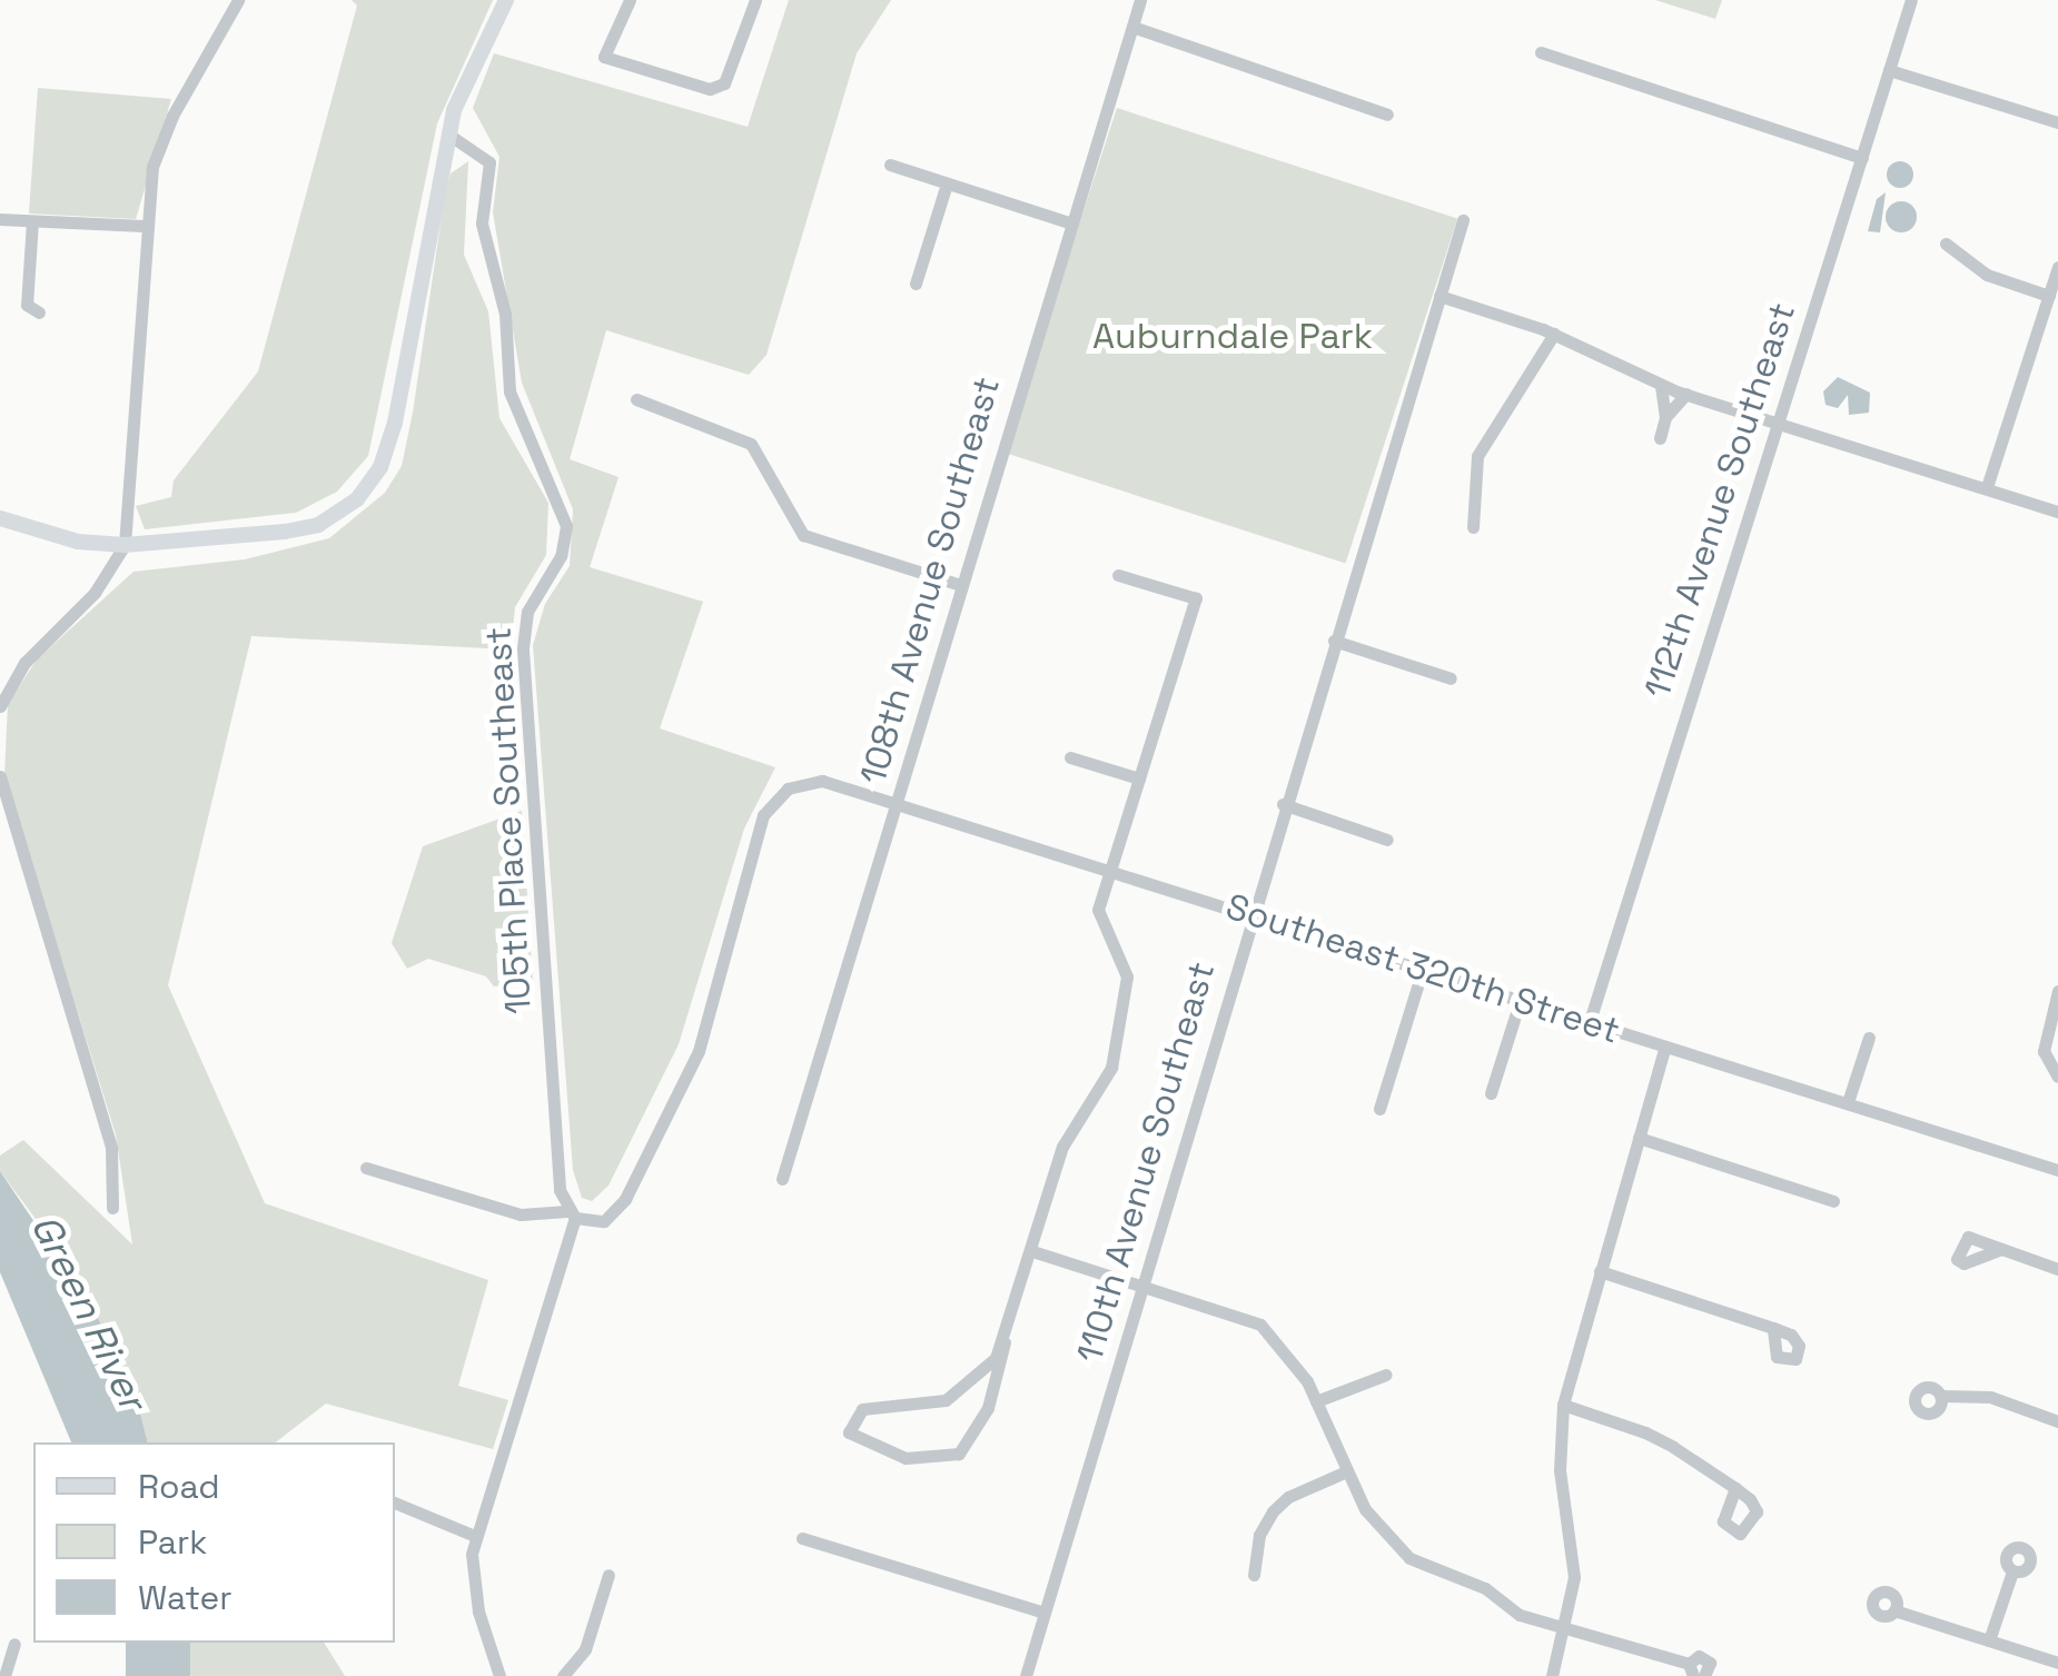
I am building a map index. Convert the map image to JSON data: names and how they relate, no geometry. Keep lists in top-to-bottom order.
{
  "streets": {
    "street": [
      "112th Avenue Southeast",
      "108th Avenue Southeast",
      "105th Place Southeast",
      "Southeast 320th Street",
      "110th Avenue Southeast"
    ]
  },
  "crossings": [
    ["112th Avenue Southeast", "Southeast 320th Street"],
    ["108th Avenue Southeast", "Southeast 320th Street"],
    ["105th Place Southeast", "Southeast 320th Street"],
    ["Southeast 320th Street", "110th Avenue Southeast"]
  ],
  "water": ["Green River"],
  "parks": ["Auburndale Park"],
  "legend": ["Road", "Park", "Water"]
}
